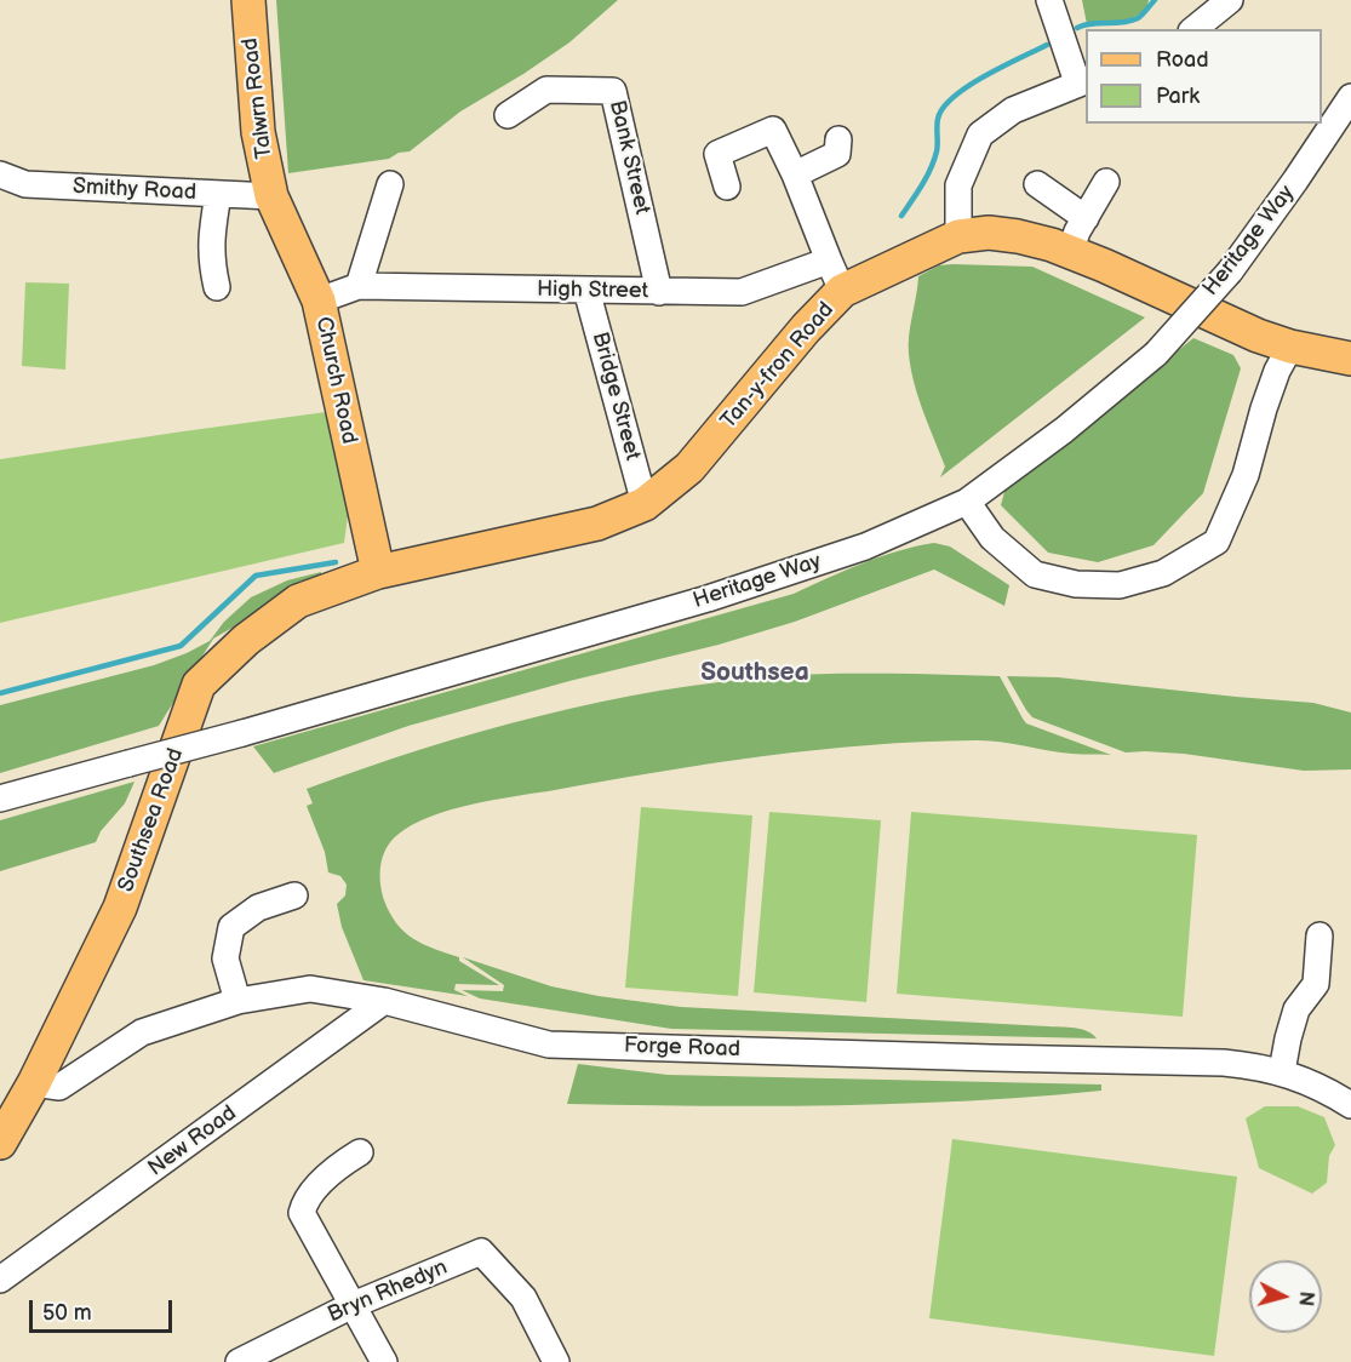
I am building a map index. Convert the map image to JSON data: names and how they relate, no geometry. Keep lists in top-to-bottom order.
{
  "streets": {
    "main road": [
      "Talwrn Road",
      "Tan-y-fron Road",
      "Church Road",
      "Southsea Road"
    ],
    "street": [
      "Bank Street",
      "Smithy Road",
      "Heritage Way",
      "High Street",
      "Bridge Street",
      "Forge Road",
      "New Road",
      "Bryn Rhedyn"
    ]
  },
  "crossings": [
    ["Talwrn Road", "Smithy Road"],
    ["Talwrn Road", "Church Road"],
    ["Bank Street", "High Street"],
    ["Smithy Road", "Church Road"],
    ["High Street", "Church Road"],
    ["High Street", "Bridge Street"],
    ["Tan-y-fron Road", "Church Road"],
    ["Tan-y-fron Road", "Bridge Street"],
    ["Tan-y-fron Road", "Southsea Road"],
    ["Church Road", "Southsea Road"],
    ["Southsea Road", "Forge Road"],
    ["Forge Road", "New Road"]
  ],
  "districts": ["Southsea"],
  "legend": ["Road", "Park"],
  "scale_bar": "50 m",
  "north": "right"
}
